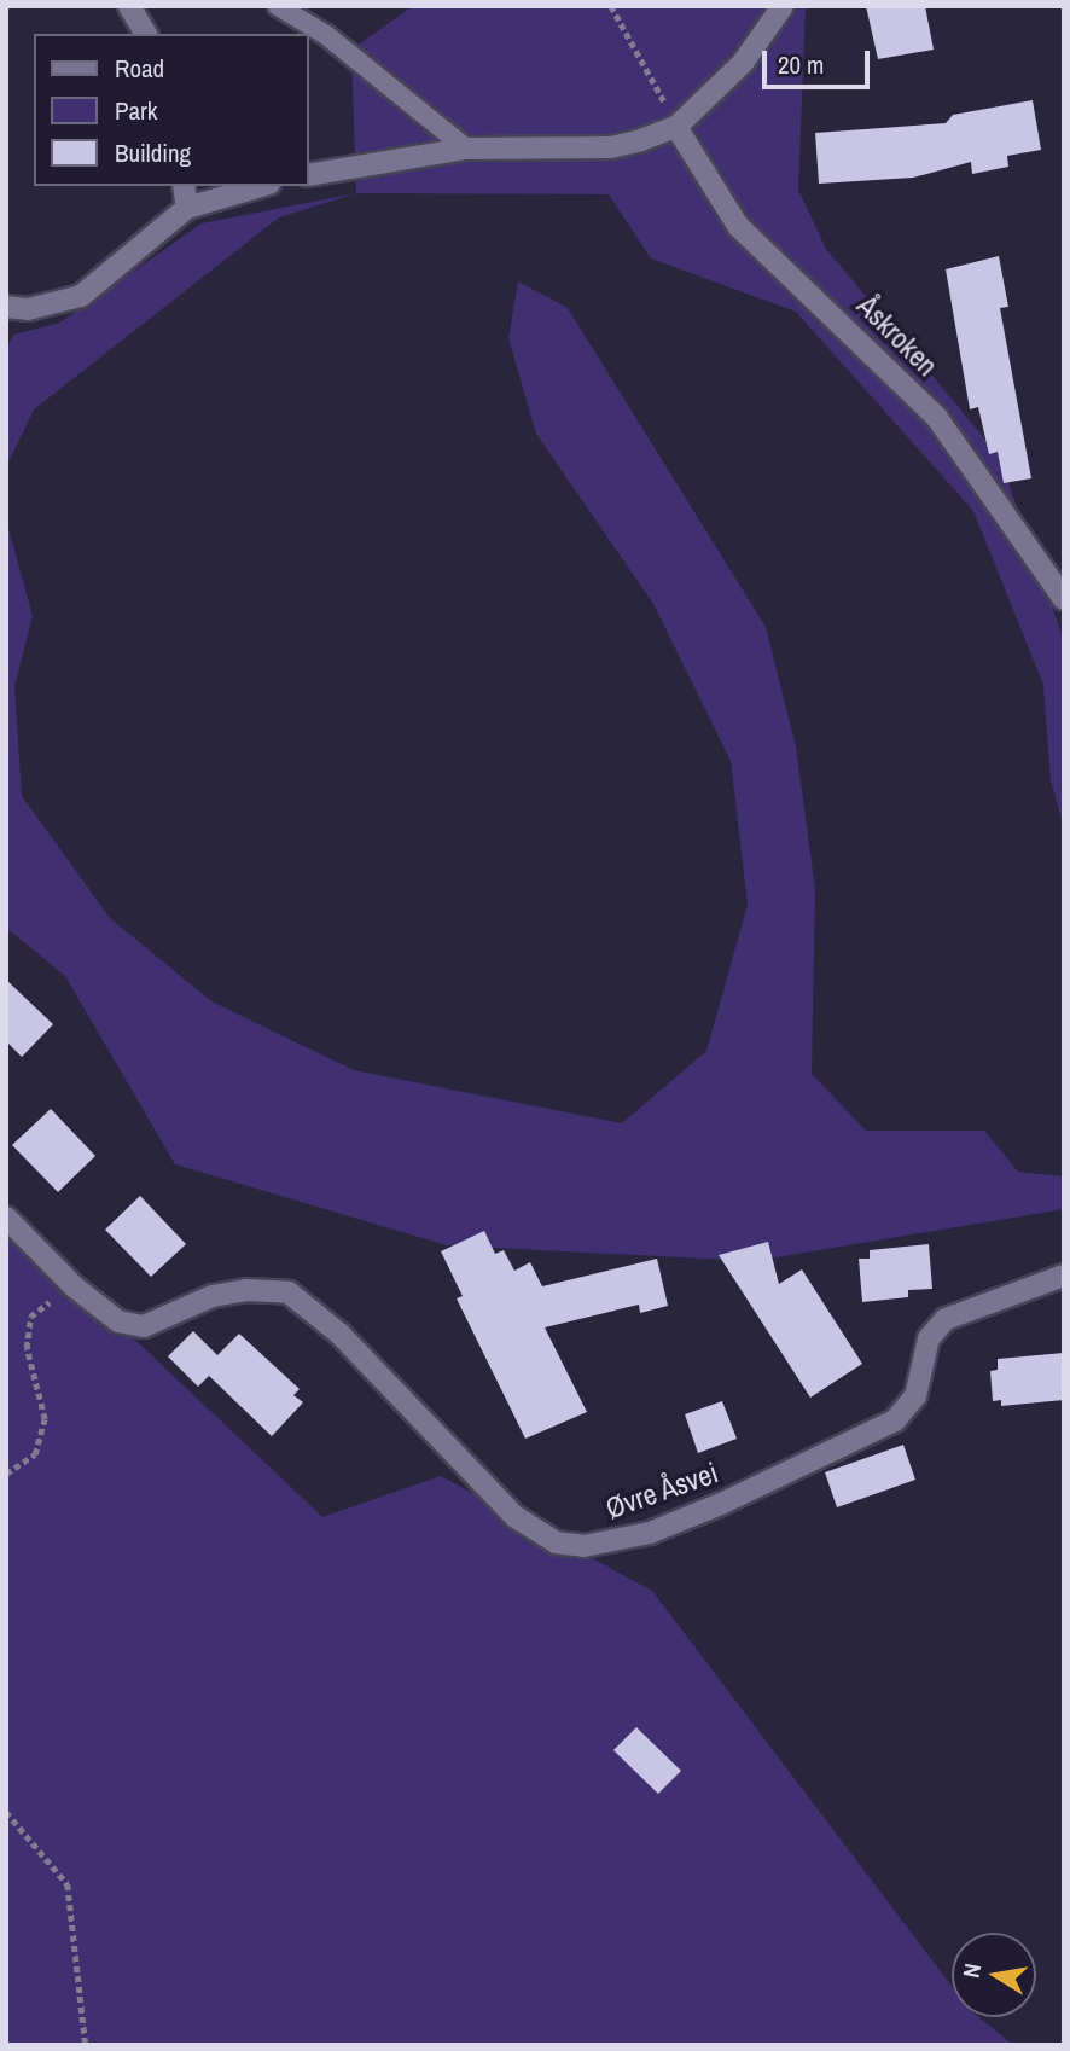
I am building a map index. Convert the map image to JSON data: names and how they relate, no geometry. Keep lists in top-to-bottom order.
{
  "streets": {
    "street": ["Åskroken", "Øvre Åsvei"]
  },
  "legend": ["Road", "Park", "Building"],
  "scale_bar": "20 m",
  "north": "left"
}
